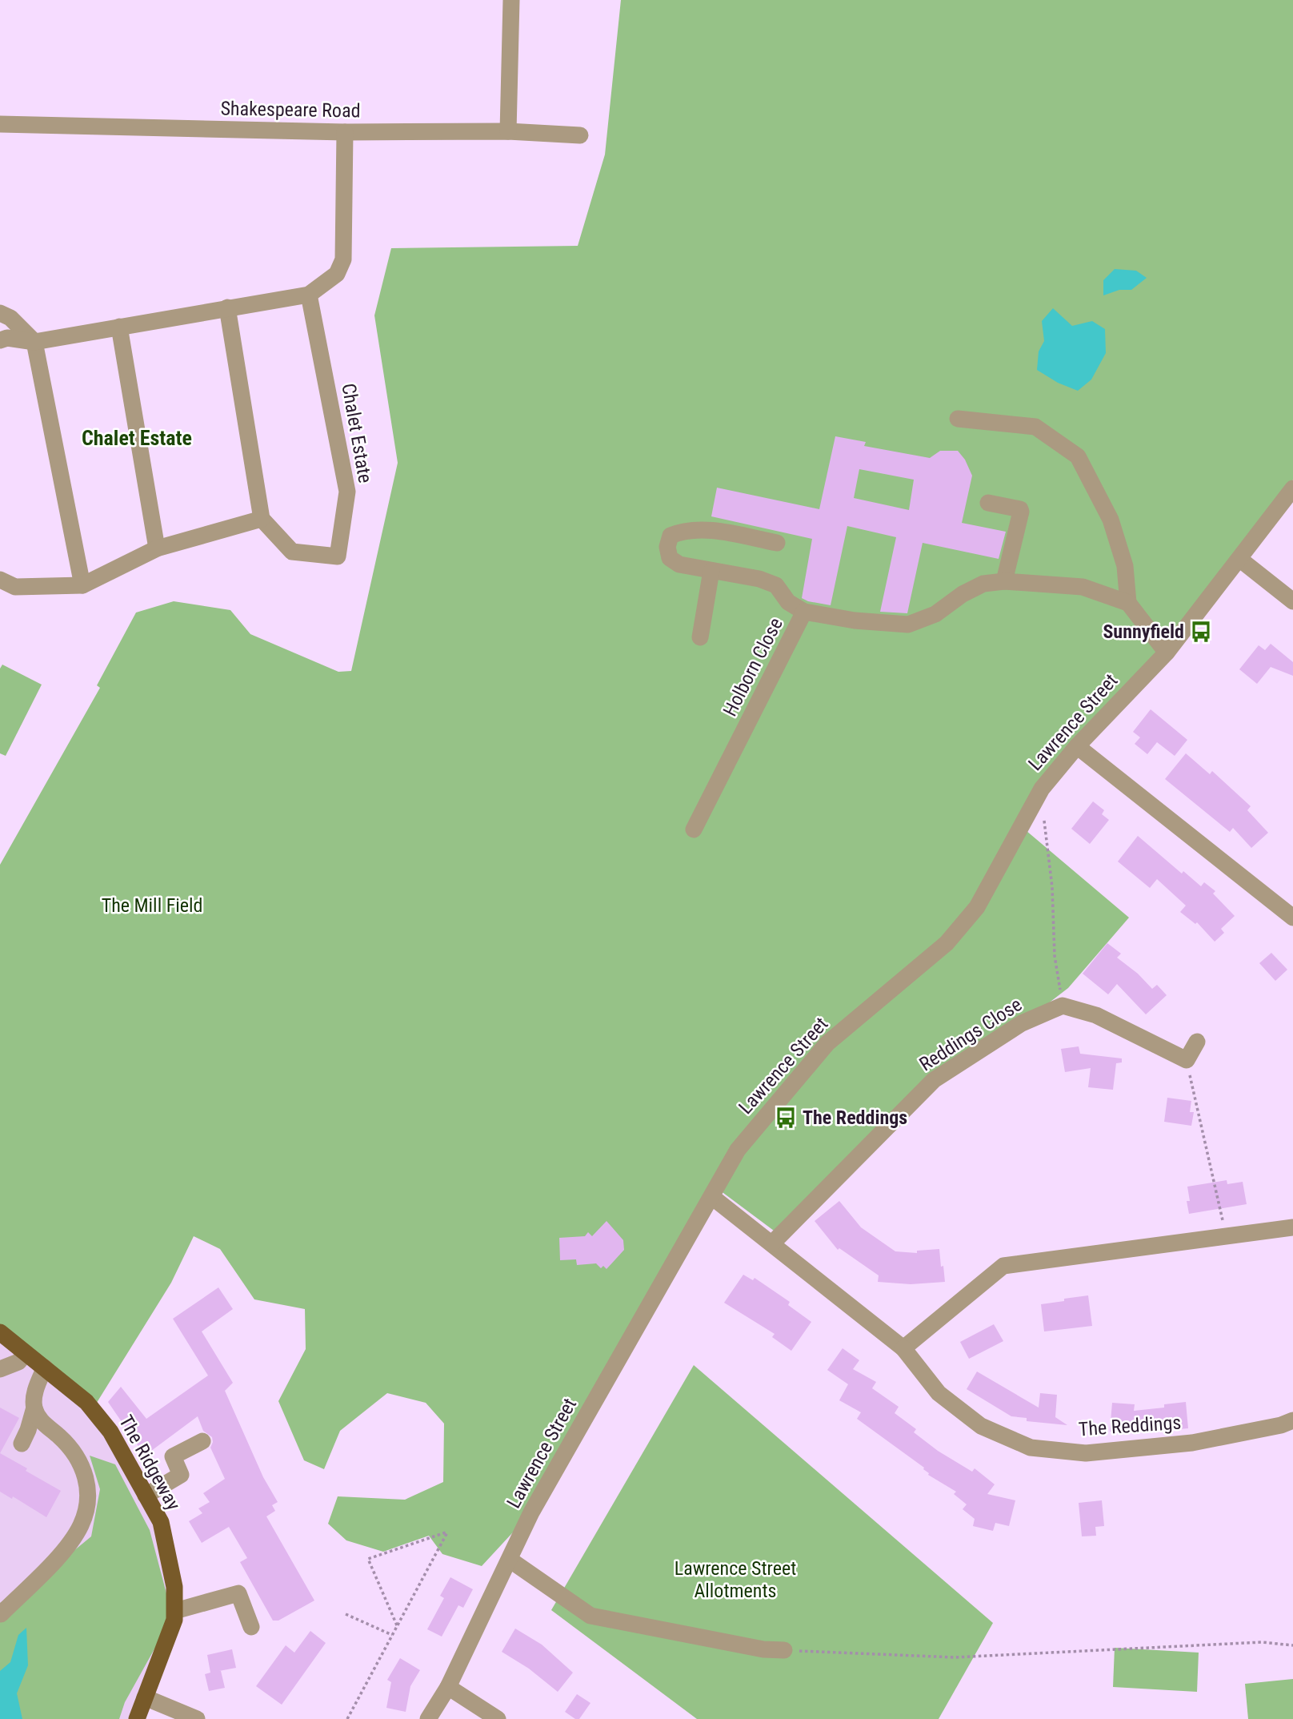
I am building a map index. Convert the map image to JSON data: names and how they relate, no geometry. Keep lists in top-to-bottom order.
{
  "streets": {
    "main road": ["The Ridgeway"],
    "street": [
      "Shakespeare Road",
      "Chalet Estate",
      "Holborn Close",
      "Lawrence Street",
      "Reddings Close",
      "The Reddings"
    ]
  },
  "crossings": [
    ["Lawrence Street", "The Reddings"],
    ["Reddings Close", "The Reddings"]
  ],
  "districts": ["Chalet Estate"],
  "parks": ["The Mill Field", "Lawrence Street Allotments"],
  "places": {
    "bus stop": ["Sunnyfield", "The Reddings"]
  }
}
